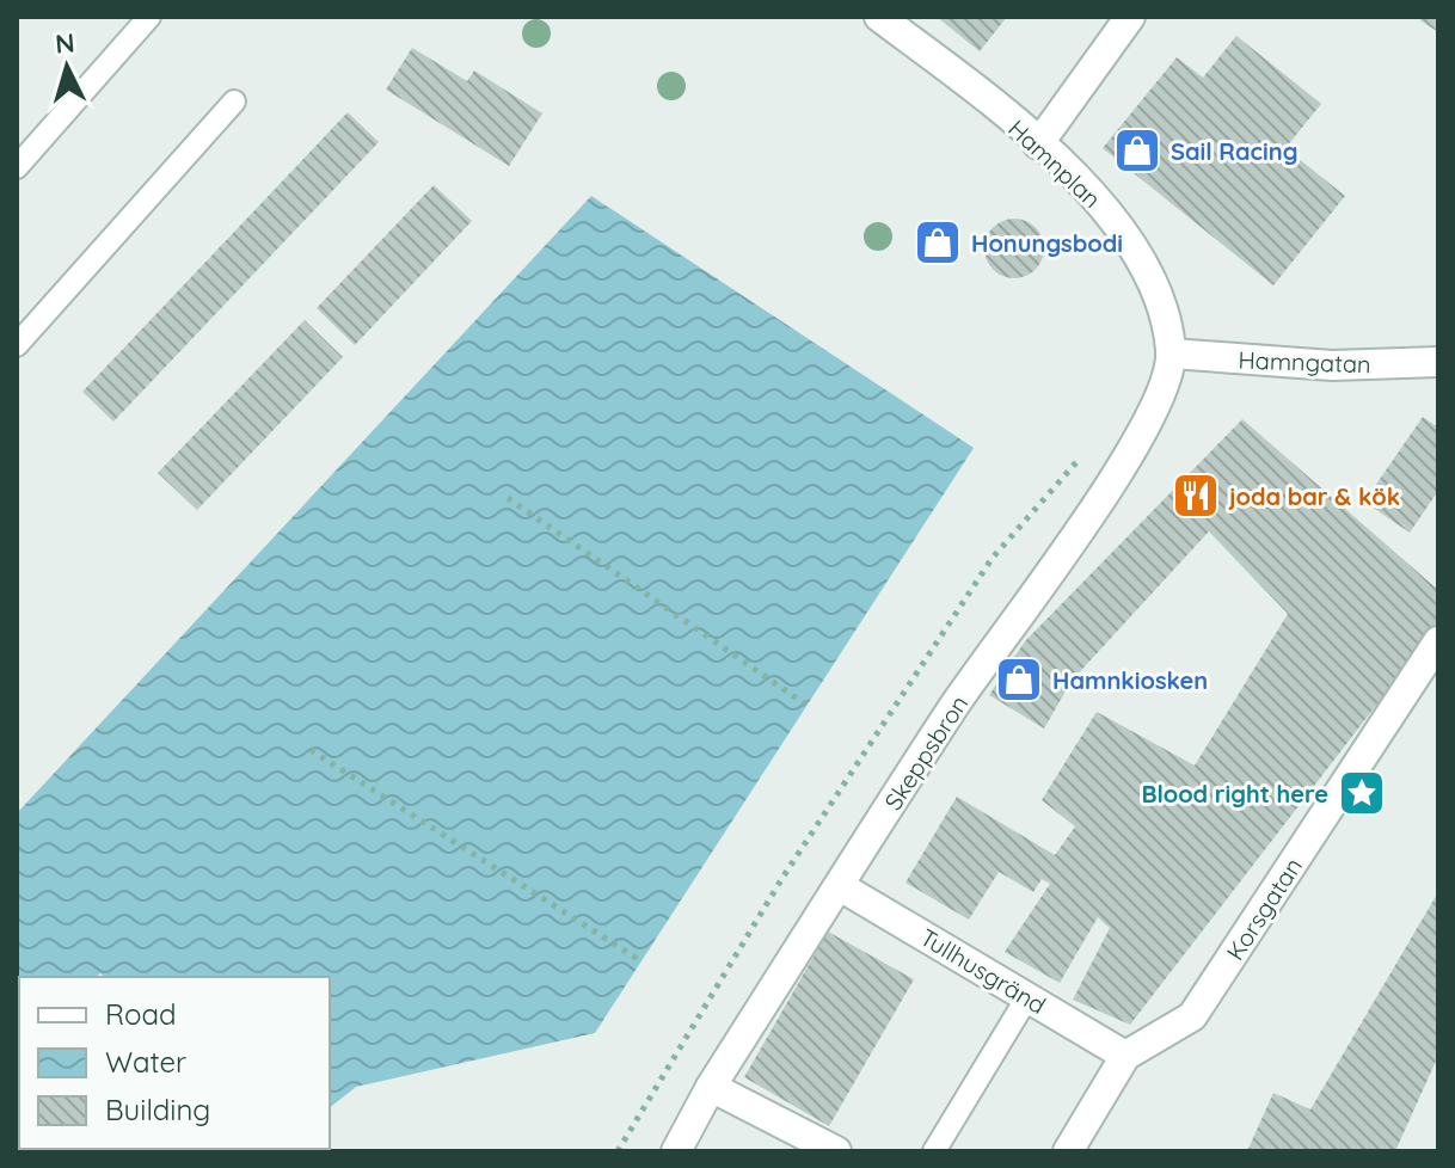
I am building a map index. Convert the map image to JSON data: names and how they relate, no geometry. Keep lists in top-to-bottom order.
{
  "streets": {
    "street": [
      "Hamnplan",
      "Hamngatan",
      "Skeppsbron",
      "Korsgatan",
      "Tullhusgränd"
    ]
  },
  "crossings": [
    ["Hamnplan", "Hamngatan"],
    ["Hamnplan", "Skeppsbron"],
    ["Hamngatan", "Skeppsbron"],
    ["Skeppsbron", "Tullhusgränd"],
    ["Korsgatan", "Tullhusgränd"]
  ],
  "places": {
    "shop": ["Sail Racing", "Honungsbodi", "Hamnkiosken"],
    "restaurant": ["joda bar & kök"],
    "place": ["Blood right here"]
  },
  "legend": ["Road", "Water", "Building"],
  "north": "top"
}
